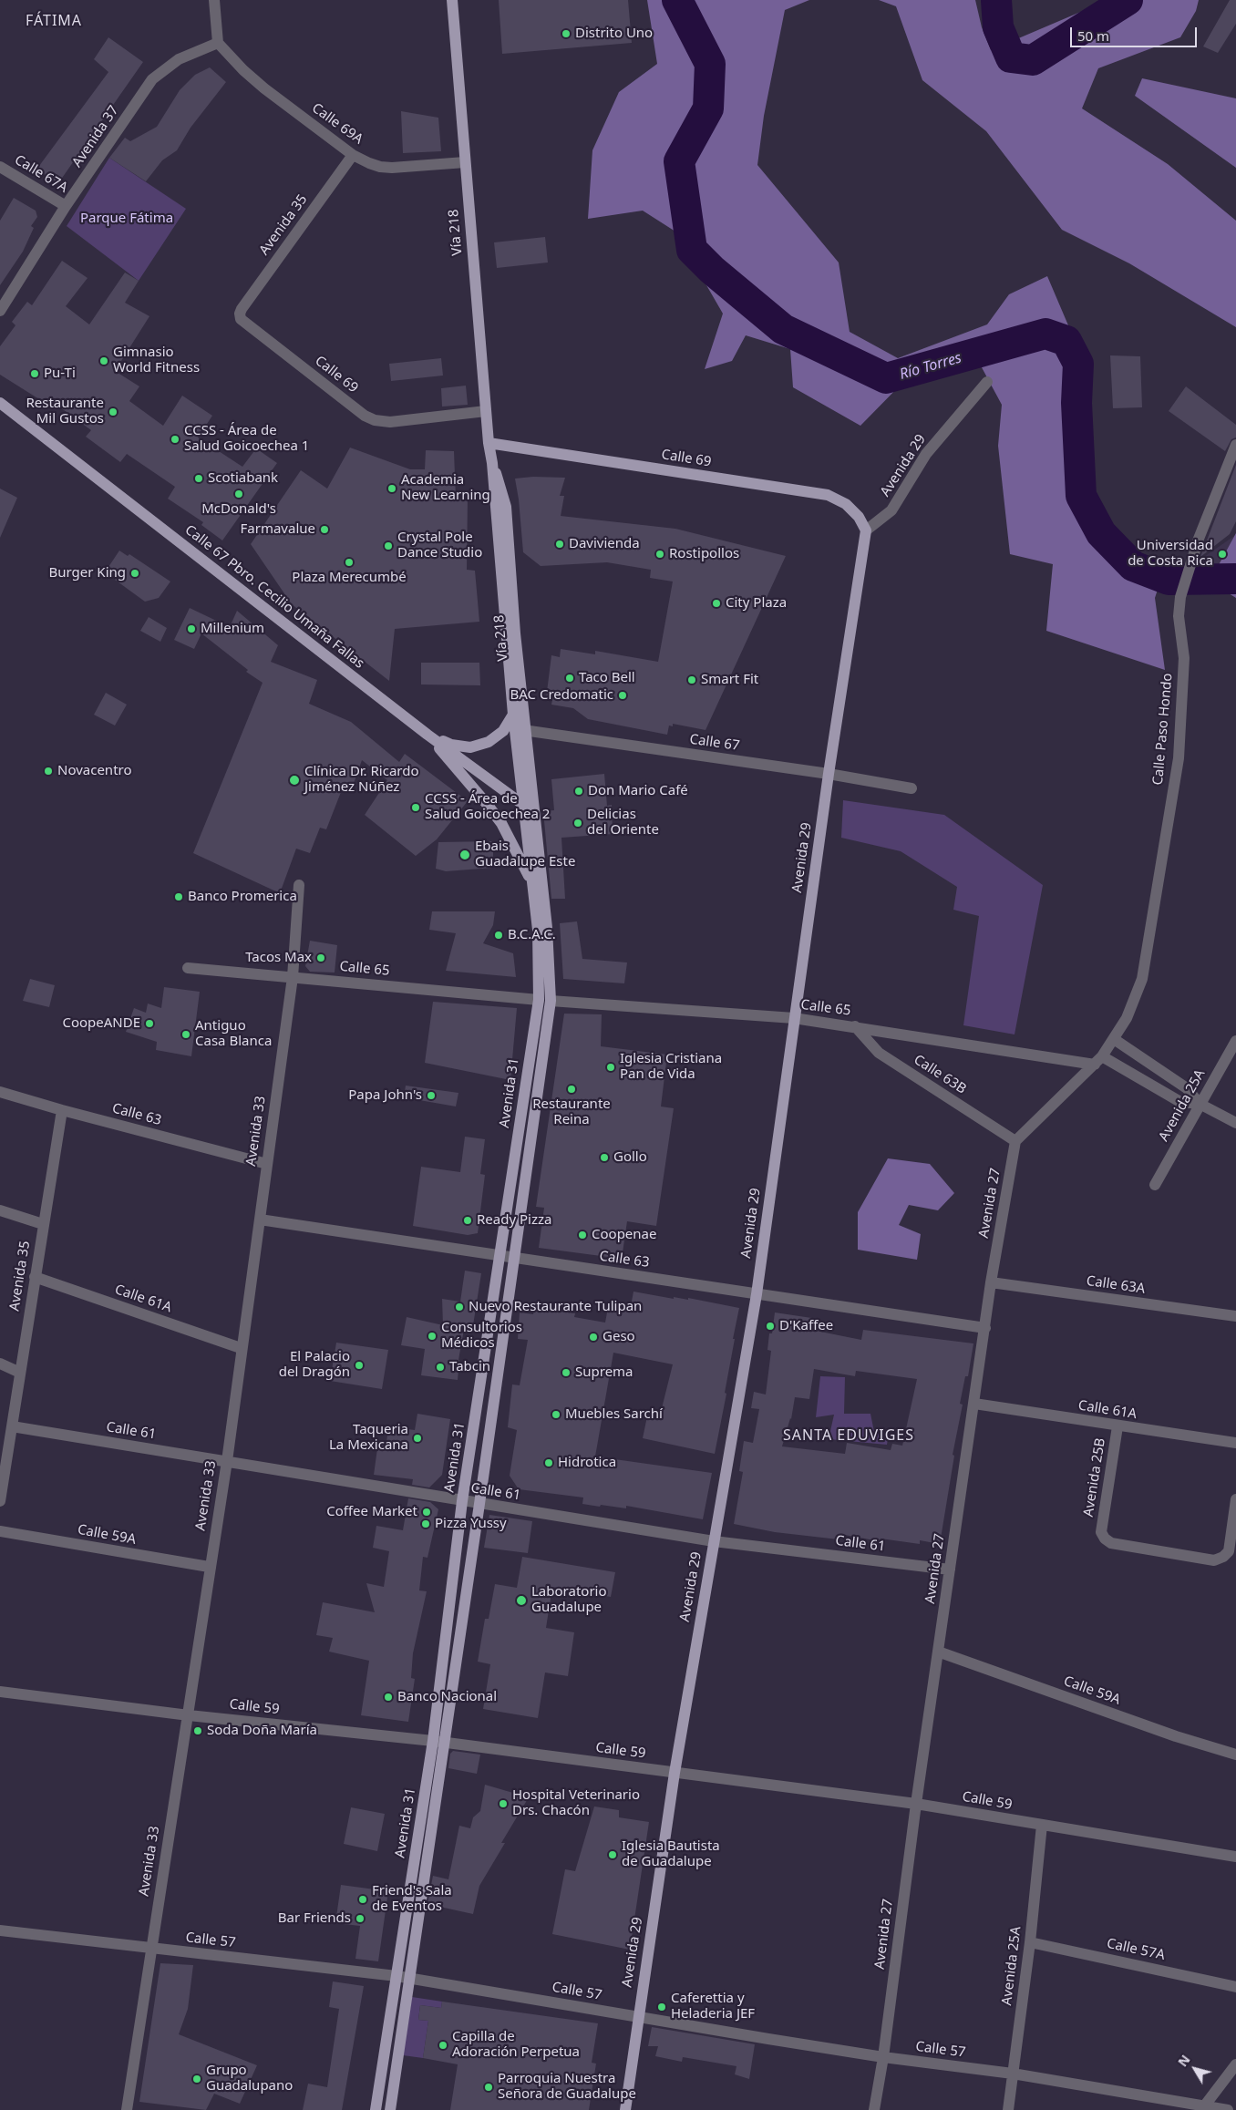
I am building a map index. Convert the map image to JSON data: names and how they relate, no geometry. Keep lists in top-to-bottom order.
{
  "streets": {
    "main road": [
      "Vía 218",
      "Calle 69",
      "Avenida 29",
      "Calle 67 Pbro. Cecilio Umaña Fallas",
      "Avenida 31"
    ],
    "street": [
      "Calle 69A",
      "Avenida 37",
      "Calle 67A",
      "Avenida 35",
      "Calle Paso Hondo",
      "Calle 67",
      "Calle 65",
      "Calle 63B",
      "Avenida 25A",
      "Calle 63",
      "Avenida 33",
      "Avenida 27",
      "Calle 63A",
      "Calle 61A",
      "Calle 61",
      "Avenida 25B",
      "Calle 59A",
      "Calle 59",
      "Calle 57",
      "Calle 57A"
    ]
  },
  "crossings": [
    ["Calle 69A", "Avenida 37"],
    ["Calle 69A", "Avenida 35"],
    ["Calle 69A", "Vía 218"],
    ["Avenida 37", "Calle 67A"],
    ["Avenida 35", "Calle 69"],
    ["Avenida 35", "Calle 63"],
    ["Avenida 35", "Calle 61A"],
    ["Avenida 35", "Calle 61"],
    ["Vía 218", "Calle 69"],
    ["Vía 218", "Calle 67 Pbro. Cecilio Umaña Fallas"],
    ["Vía 218", "Calle 67"],
    ["Vía 218", "Avenida 31"],
    ["Calle 69", "Avenida 29"],
    ["Avenida 29", "Calle 67"],
    ["Avenida 29", "Calle 65"],
    ["Avenida 29", "Calle 63"],
    ["Avenida 29", "Calle 61"],
    ["Avenida 29", "Calle 59"],
    ["Avenida 29", "Calle 57"],
    ["Calle 67 Pbro. Cecilio Umaña Fallas", "Avenida 31"],
    ["Calle Paso Hondo", "Calle 65"],
    ["Calle 65", "Calle 63B"],
    ["Calle 65", "Avenida 31"],
    ["Calle 65", "Avenida 25A"],
    ["Calle 65", "Avenida 33"],
    ["Calle 63B", "Avenida 27"],
    ["Avenida 31", "Calle 63"],
    ["Avenida 31", "Calle 61"],
    ["Avenida 31", "Calle 59"],
    ["Avenida 31", "Calle 57"],
    ["Avenida 25A", "Calle 59"],
    ["Avenida 25A", "Calle 57"],
    ["Avenida 25A", "Calle 57A"],
    ["Calle 63", "Avenida 33"],
    ["Calle 63", "Avenida 27"],
    ["Avenida 33", "Calle 61A"],
    ["Avenida 33", "Calle 61"],
    ["Avenida 33", "Calle 59A"],
    ["Avenida 33", "Calle 59"],
    ["Avenida 33", "Calle 57"],
    ["Avenida 27", "Calle 63A"],
    ["Avenida 27", "Calle 61A"],
    ["Avenida 27", "Calle 61"],
    ["Avenida 27", "Calle 59A"],
    ["Avenida 27", "Calle 59"],
    ["Avenida 27", "Calle 57"],
    ["Calle 61A", "Avenida 25B"]
  ],
  "districts": ["FÁTIMA", "SANTA EDUVIGES"],
  "water": ["Río Torres"],
  "parks": ["Parque Fátima"],
  "places": [
    "Distrito Uno",
    "Gimnasio World Fitness",
    "Pu-Ti",
    "Restaurante Mil Gustos",
    "CCSS - Área de Salud Goicoechea 1",
    "Scotiabank",
    "Academia New Learning",
    "McDonald's",
    "Farmavalue",
    "Davivienda",
    "Crystal Pole Dance Studio",
    "Rostipollos",
    "Universidad de Costa Rica",
    "Plaza Merecumbé",
    "Burger King",
    "City Plaza",
    "Millenium",
    "Taco Bell",
    "Smart Fit",
    "BAC Credomatic",
    "Novacentro",
    "Clínica Dr. Ricardo Jiménez Núñez",
    "Don Mario Café",
    "CCSS - Área de Salud Goicoechea 2",
    "Delicias del Oriente",
    "Ebais Guadalupe Este",
    "Banco Promerica",
    "B.C.A.C.",
    "Tacos Max",
    "CoopeANDE",
    "Antiguo Casa Blanca",
    "Iglesia Cristiana Pan de Vida",
    "Restaurante Reina",
    "Papa John's",
    "Gollo",
    "Ready Pizza",
    "Coopenae",
    "Nuevo Restaurante Tulipan",
    "D'Kaffee",
    "Consultorios Médicos",
    "Geso",
    "El Palacio del Dragón",
    "Tabcin",
    "Suprema",
    "Muebles Sarchí",
    "Taqueria La Mexicana",
    "Hidrotica",
    "Coffee Market",
    "Pizza Yussy",
    "Laboratorio Guadalupe",
    "Banco Nacional",
    "Soda Doña María",
    "Hospital Veterinario Drs. Chacón",
    "Iglesia Bautista de Guadalupe",
    "Friend's Sala de Eventos",
    "Bar Friends",
    "Caferettia y Heladeria JEF",
    "Capilla de Adoración Perpetua",
    "Grupo Guadalupano",
    "Parroquia Nuestra Señora de Guadalupe"
  ],
  "scale_bar": "50 m",
  "north": "top left"
}
